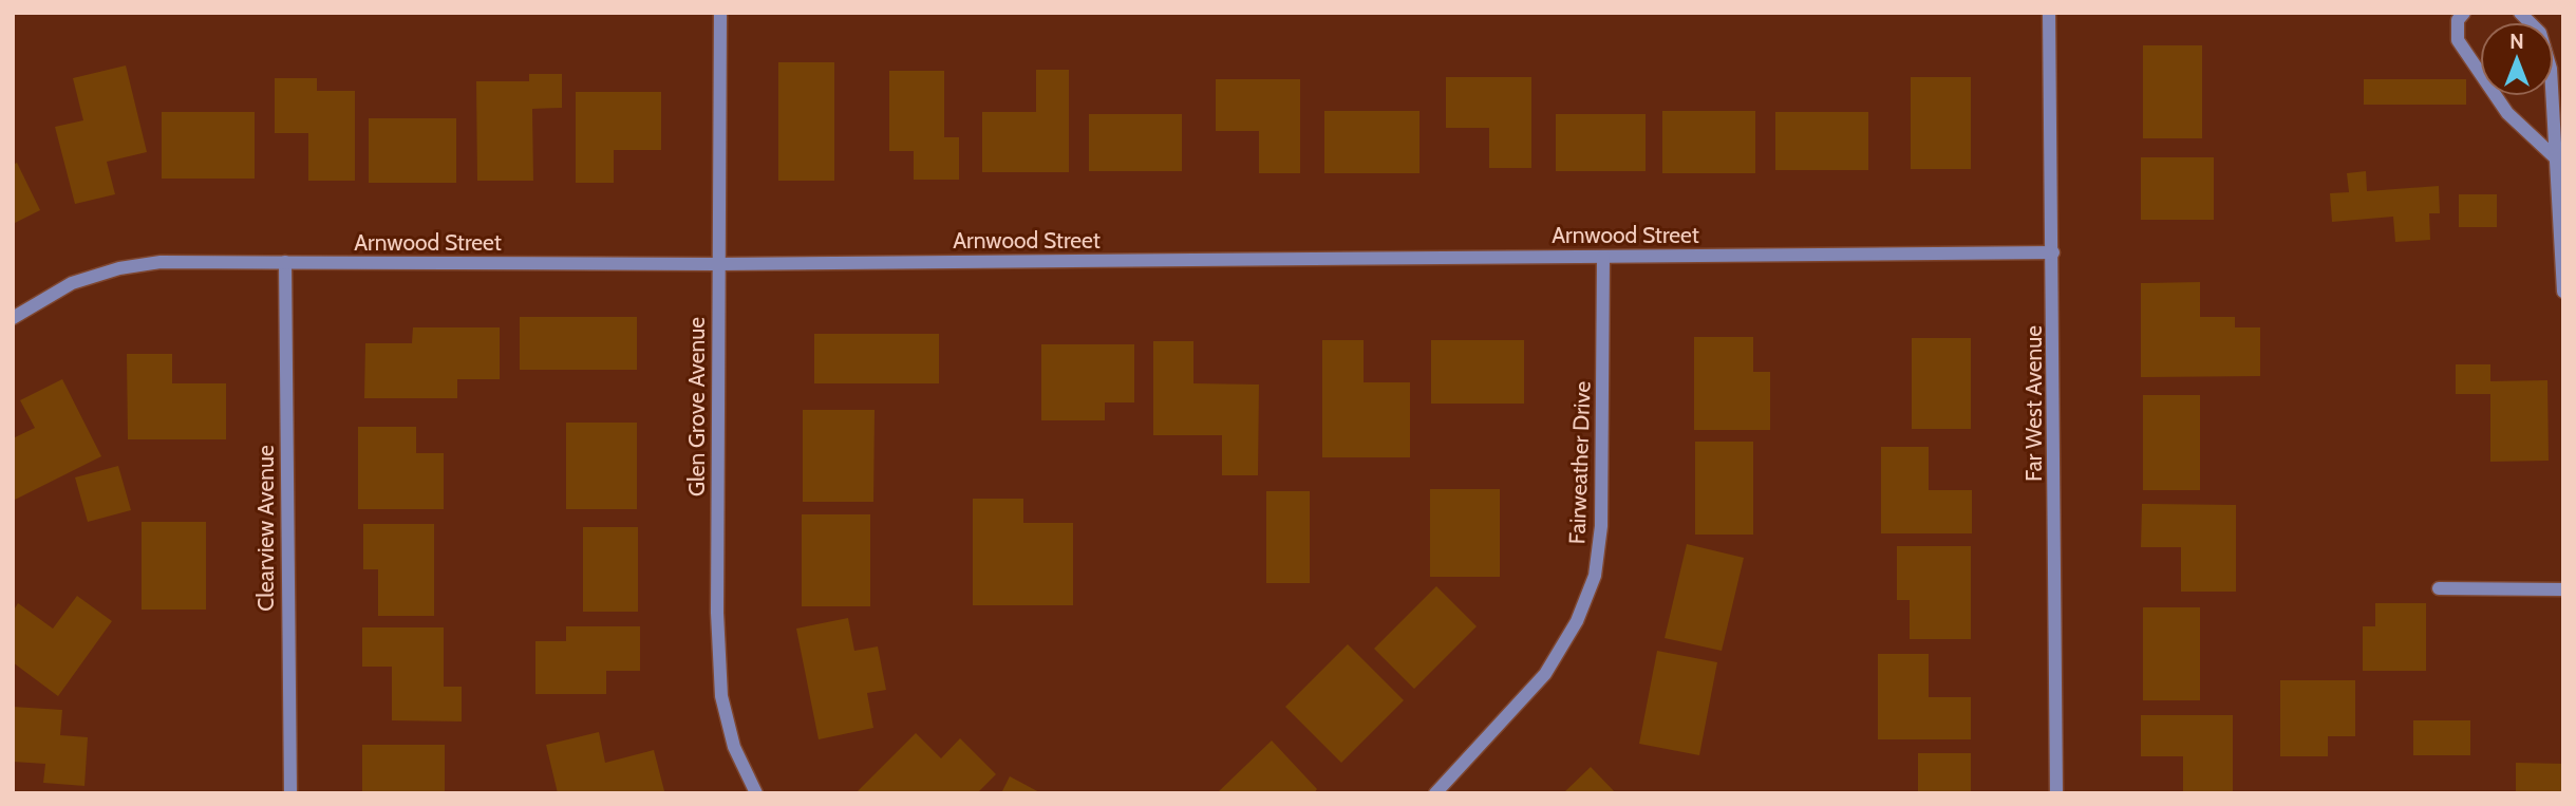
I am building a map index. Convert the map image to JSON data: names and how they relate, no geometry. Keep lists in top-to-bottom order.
{
  "streets": {
    "street": [
      "Arnwood Street",
      "Far West Avenue",
      "Glen Grove Avenue",
      "Fairweather Drive",
      "Clearview Avenue"
    ]
  },
  "crossings": [
    ["Arnwood Street", "Far West Avenue"],
    ["Arnwood Street", "Glen Grove Avenue"],
    ["Arnwood Street", "Fairweather Drive"],
    ["Arnwood Street", "Clearview Avenue"]
  ],
  "north": "top"
}
